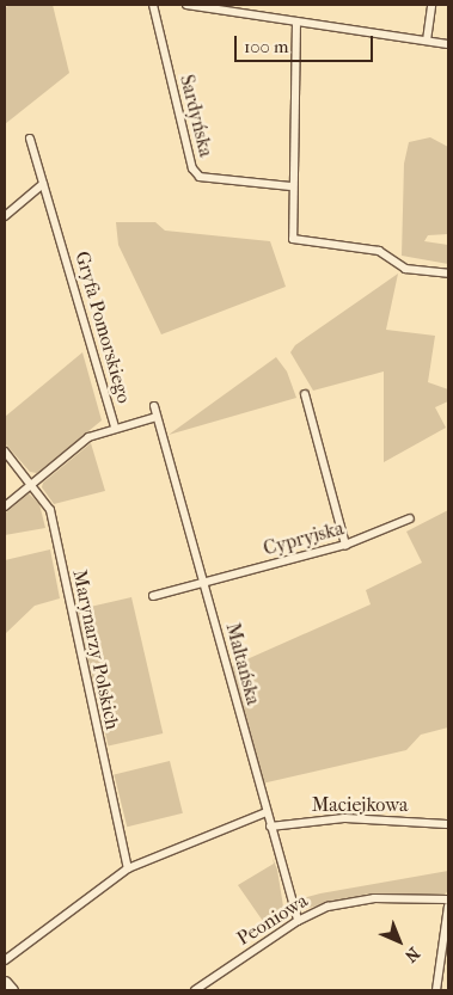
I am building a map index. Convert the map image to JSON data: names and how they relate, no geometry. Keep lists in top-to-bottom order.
{
  "streets": {
    "street": [
      "Sardyńska",
      "Gryfa Pomorskiego",
      "Cypryjska",
      "Marynarzy Polskich",
      "Maltańska",
      "Maciejkowa",
      "Peoniowa"
    ]
  },
  "crossings": [
    ["Gryfa Pomorskiego", "Marynarzy Polskich"],
    ["Cypryjska", "Maltańska"],
    ["Maltańska", "Maciejkowa"],
    ["Maltańska", "Peoniowa"]
  ],
  "scale_bar": "100 m",
  "north": "bottom right"
}
